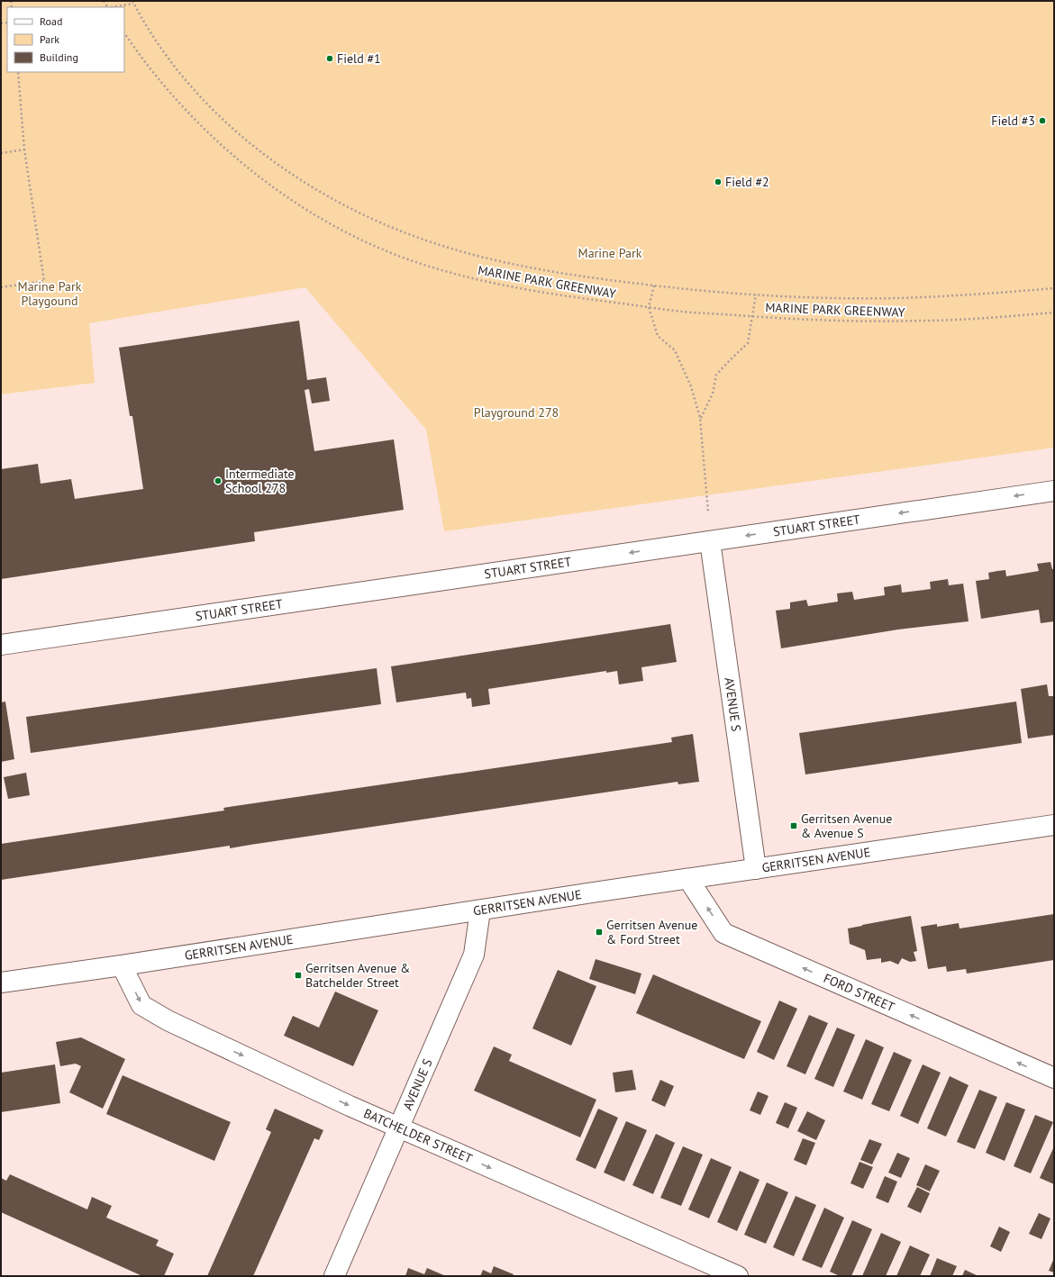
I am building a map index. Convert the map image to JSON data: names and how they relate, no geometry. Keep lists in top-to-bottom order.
{
  "streets": {
    "street": [
      "STUART STREET",
      "AVENUE S",
      "GERRITSEN AVENUE",
      "FORD STREET",
      "BATCHELDER STREET"
    ],
    "path": ["MARINE PARK GREENWAY"]
  },
  "crossings": [
    ["STUART STREET", "AVENUE S"],
    ["AVENUE S", "GERRITSEN AVENUE"],
    ["AVENUE S", "BATCHELDER STREET"],
    ["GERRITSEN AVENUE", "FORD STREET"],
    ["GERRITSEN AVENUE", "BATCHELDER STREET"]
  ],
  "one_way": ["STUART STREET", "FORD STREET", "BATCHELDER STREET"],
  "parks": ["Marine Park", "Marine Park Playgound", "Playground 278"],
  "places": {
    "other": [
      "Field #1",
      "Field #3",
      "Field #2",
      "Intermediate School 278"
    ],
    "transit": ["Gerritsen Avenue & Avenue S", "Gerritsen Avenue & Ford Street", "Gerritsen Avenue & Batchelder Street"]
  },
  "legend": ["Road", "Park", "Building"]
}
